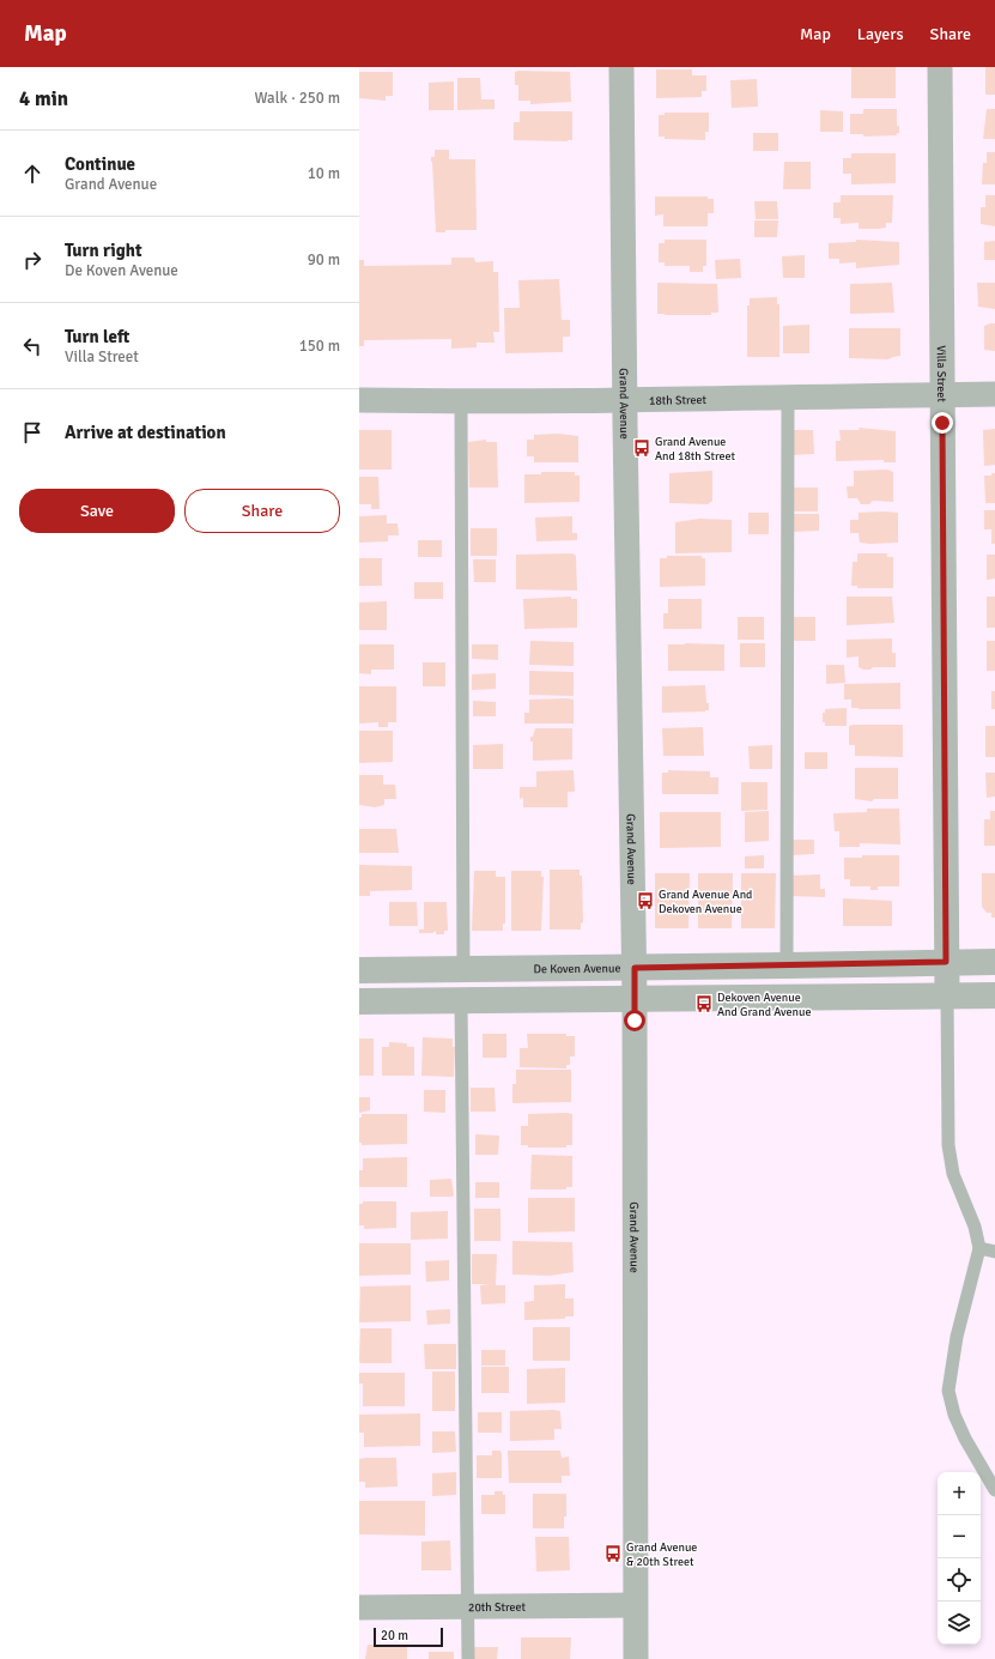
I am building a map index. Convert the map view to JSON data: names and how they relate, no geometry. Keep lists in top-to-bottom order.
{
  "streets": {
    "street": [
      "Villa Street",
      "18th Street",
      "Grand Avenue",
      "De Koven Avenue",
      "20th Street"
    ]
  },
  "crossings": [
    ["Villa Street", "18th Street"],
    ["Villa Street", "De Koven Avenue"],
    ["18th Street", "Grand Avenue"],
    ["Grand Avenue", "De Koven Avenue"],
    ["Grand Avenue", "20th Street"]
  ],
  "places": {
    "bus stop": [
      "Grand Avenue And 18th Street",
      "Grand Avenue And Dekoven Avenue",
      "Dekoven Avenue And Grand Avenue",
      "Grand Avenue & 20th Street"
    ]
  },
  "scale_bar": "20 m",
  "page": {
    "header": "Map",
    "nav": ["Map", "Layers", "Share"],
    "heading": ["4 min", "Walk · 250 m"],
    "list": [
      ["Continue", "Grand Avenue", "10 m"],
      ["Turn right", "De Koven Avenue", "90 m"],
      ["Turn left", "Villa Street", "150 m"],
      "Arrive at destination"
    ],
    "buttons": ["Save", "Share"],
    "map_buttons": ["+", "−"],
    "scale": "20 m"
  }
}
